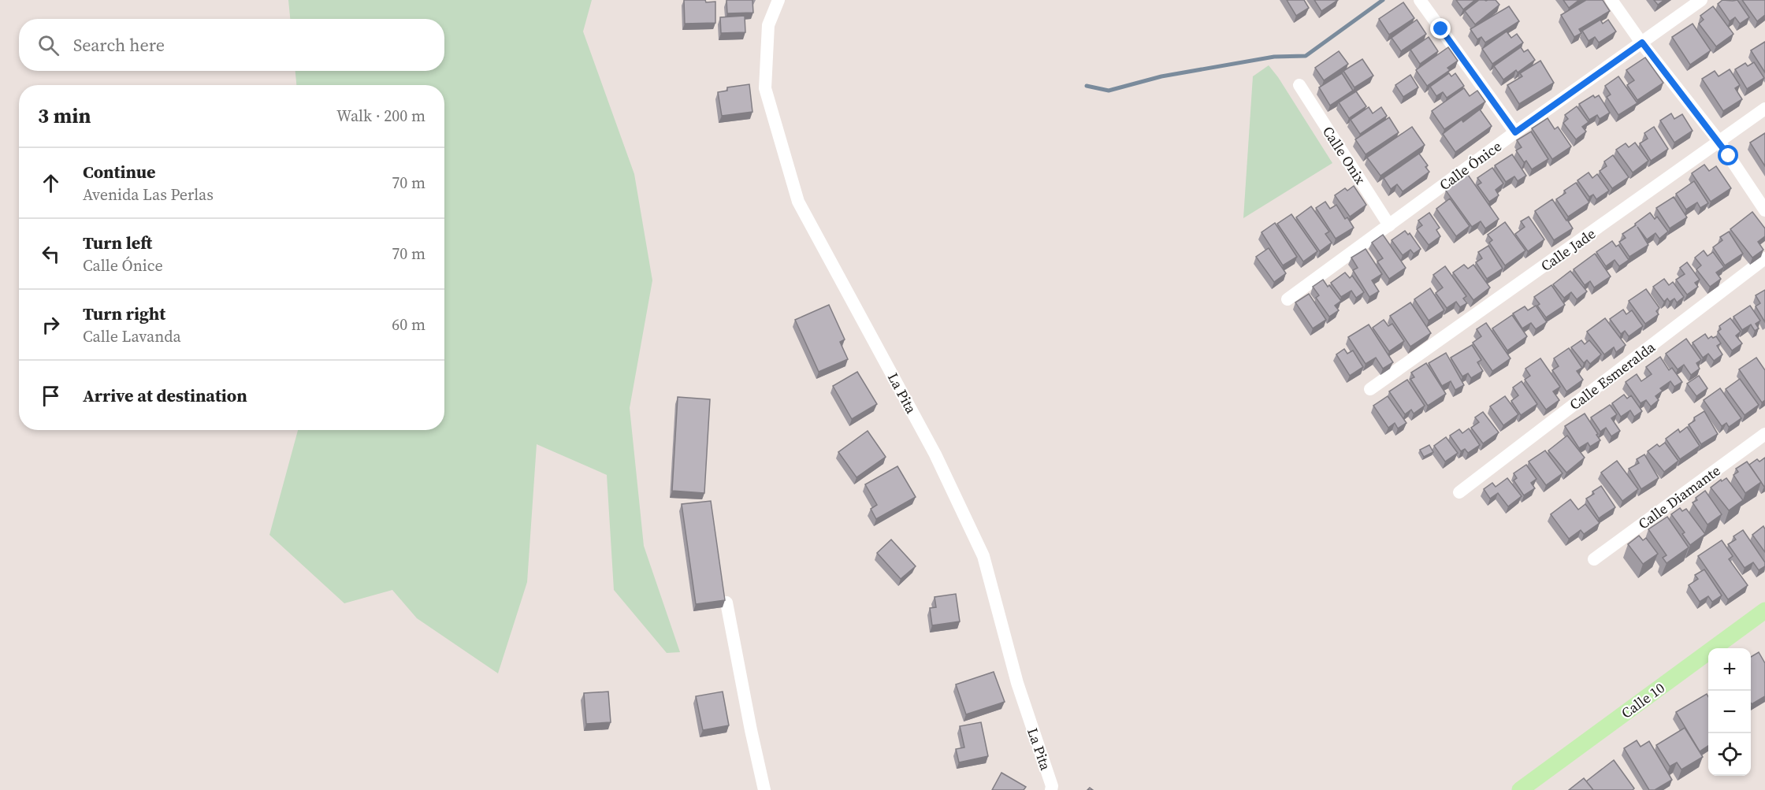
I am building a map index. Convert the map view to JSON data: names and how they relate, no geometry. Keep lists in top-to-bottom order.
{
  "streets": {
    "main road": ["Calle 10"],
    "street": [
      "Calle Onix",
      "Calle Ónice",
      "Calle Jade",
      "Calle Esmeralda",
      "La Pita",
      "Calle Diamante"
    ]
  },
  "crossings": [
    ["Calle Onix", "Calle Ónice"]
  ],
  "page": {
    "search": "Search here",
    "heading": ["3 min", "Walk · 200 m"],
    "list": [
      ["Continue", "Avenida Las Perlas", "70 m"],
      ["Turn left", "Calle Ónice", "70 m"],
      ["Turn right", "Calle Lavanda", "60 m"],
      "Arrive at destination"
    ],
    "map_buttons": ["+", "−"]
  }
}
